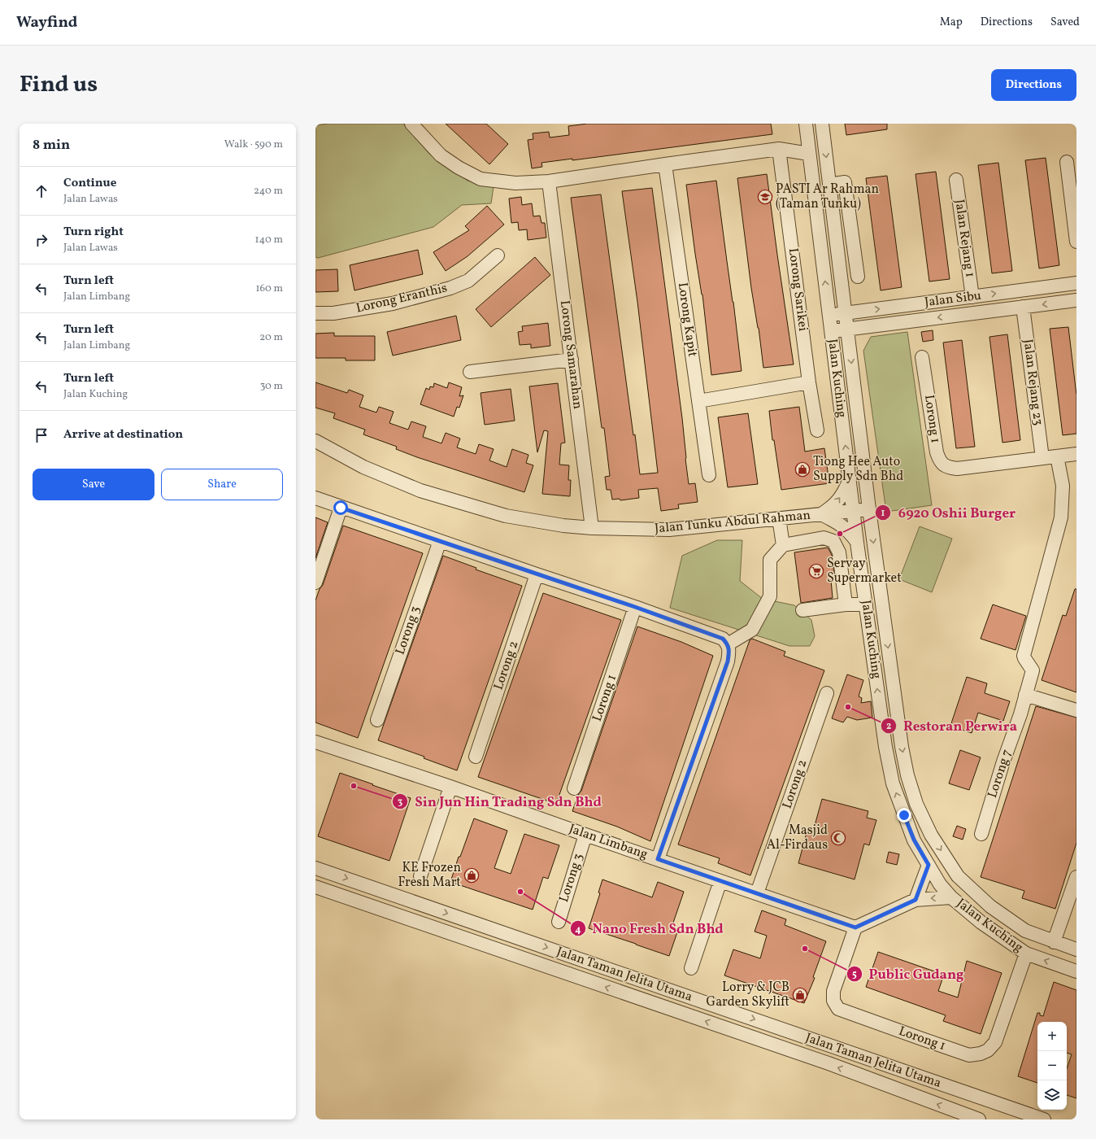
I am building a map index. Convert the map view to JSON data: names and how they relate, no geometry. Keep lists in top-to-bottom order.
{
  "streets": {
    "street": [
      "Jalan Rejang 1",
      "Lorong Sarikei",
      "Lorong Eranthis",
      "Jalan Sibu",
      "Lorong Kapit",
      "Lorong Samarahan",
      "Jalan Kuching",
      "Jalan Rejang 23",
      "Lorong 1",
      "Jalan Tunku Abdul Rahman",
      "Lorong 3",
      "Lorong 2",
      "Lorong 7",
      "Jalan Limbang",
      "Jalan Taman Jelita Utama"
    ]
  },
  "crossings": [
    ["Jalan Rejang 1", "Jalan Sibu"],
    ["Jalan Sibu", "Jalan Kuching"],
    ["Jalan Sibu", "Jalan Rejang 23"],
    ["Lorong Samarahan", "Jalan Tunku Abdul Rahman"],
    ["Jalan Kuching", "Lorong 1"],
    ["Jalan Kuching", "Jalan Tunku Abdul Rahman"],
    ["Jalan Rejang 23", "Lorong 1"],
    ["Lorong 1", "Jalan Limbang"],
    ["Lorong 3", "Jalan Limbang"],
    ["Lorong 2", "Jalan Limbang"]
  ],
  "places": {
    "school or university": ["PASTI Ar Rahman (Taman Tunku)"],
    "shop": ["Tiong Hee Auto Supply Sdn Bhd", "KE Frozen Fresh Mart", "Lorry & JCB Garden Skylift"],
    "other": [
      "6920 Oshii Burger",
      "Restoran Perwira",
      "Sin Jun Hin Trading Sdn Bhd",
      "Nano Fresh Sdn Bhd",
      "Public Gudang"
    ],
    "supermarket": ["Servay Supermarket"],
    "mosque": ["Masjid Al-Firdaus"]
  },
  "page": {
    "header": "Wayfind",
    "nav": ["Map", "Directions", "Saved"],
    "title": "Find us",
    "buttons": [
      "Directions",
      ["Save", "Share"]
    ],
    "heading": ["8 min", "Walk · 590 m"],
    "list": [
      ["Continue", "Jalan Lawas", "240 m"],
      ["Turn right", "Jalan Lawas", "140 m"],
      ["Turn left", "Jalan Limbang", "160 m"],
      ["Turn left", "Jalan Limbang", "20 m"],
      ["Turn left", "Jalan Kuching", "30 m"],
      "Arrive at destination"
    ],
    "map_buttons": ["+", "−"]
  }
}
